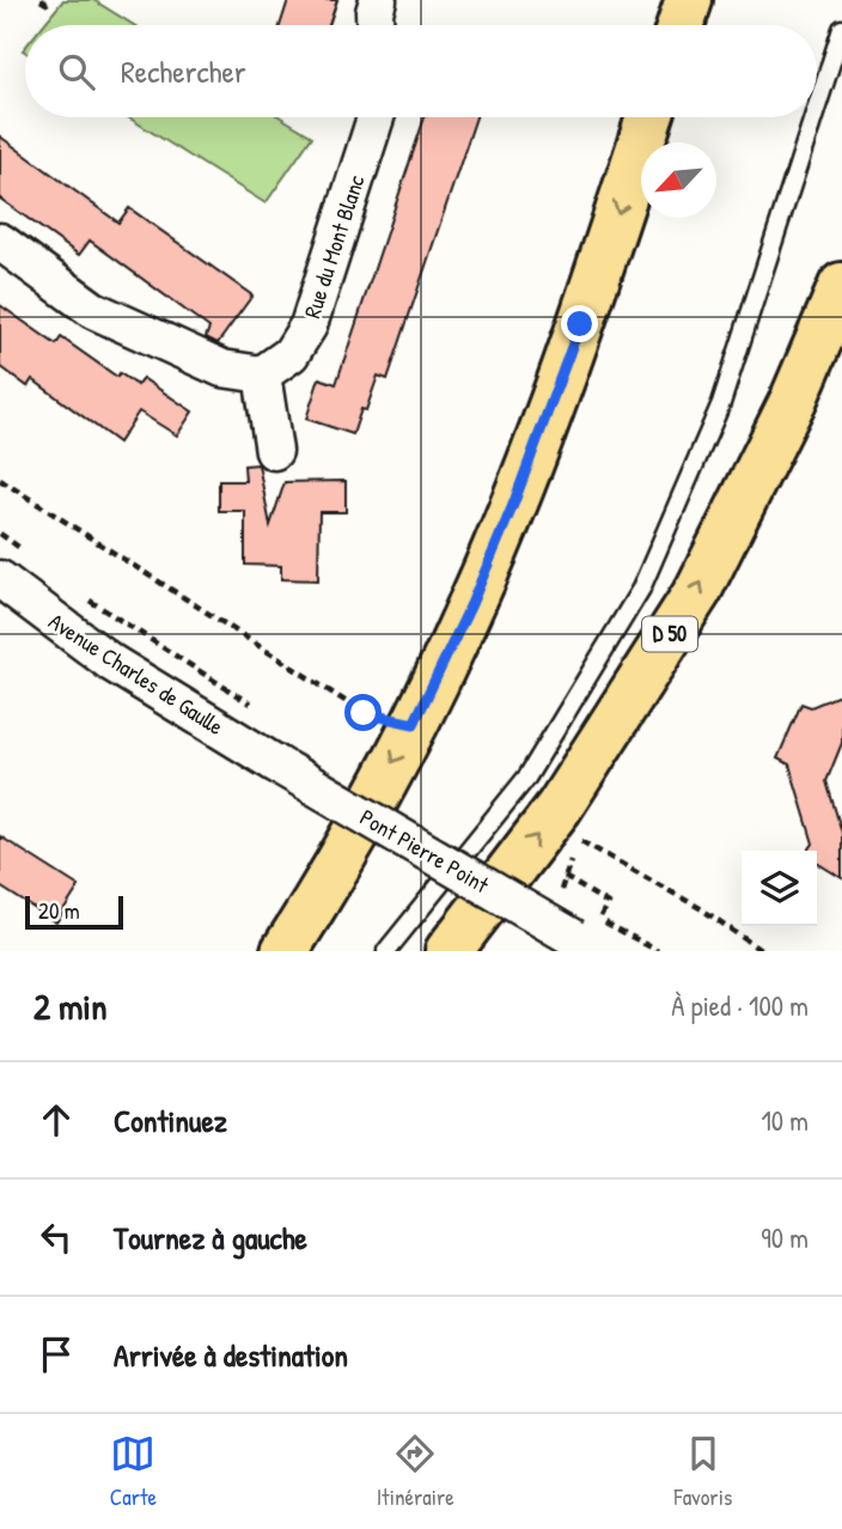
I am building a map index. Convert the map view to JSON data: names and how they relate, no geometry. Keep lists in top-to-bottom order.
{
  "streets": {
    "main road": ["D 50"],
    "street": ["Rue du Mont Blanc", "Avenue Charles de Gaulle", "Pont Pierre Point"]
  },
  "crossings": [
    ["Avenue Charles de Gaulle", "Pont Pierre Point"]
  ],
  "scale_bar": "20 m",
  "north": "bottom left",
  "page": {
    "search": "Rechercher",
    "scale": "20 m",
    "heading": ["2 min", "À pied · 100 m"],
    "list": [
      ["Continuez", "10 m"],
      ["Tournez à gauche", "90 m"],
      "Arrivée à destination"
    ],
    "nav": ["Carte", "Itinéraire", "Favoris"]
  }
}
